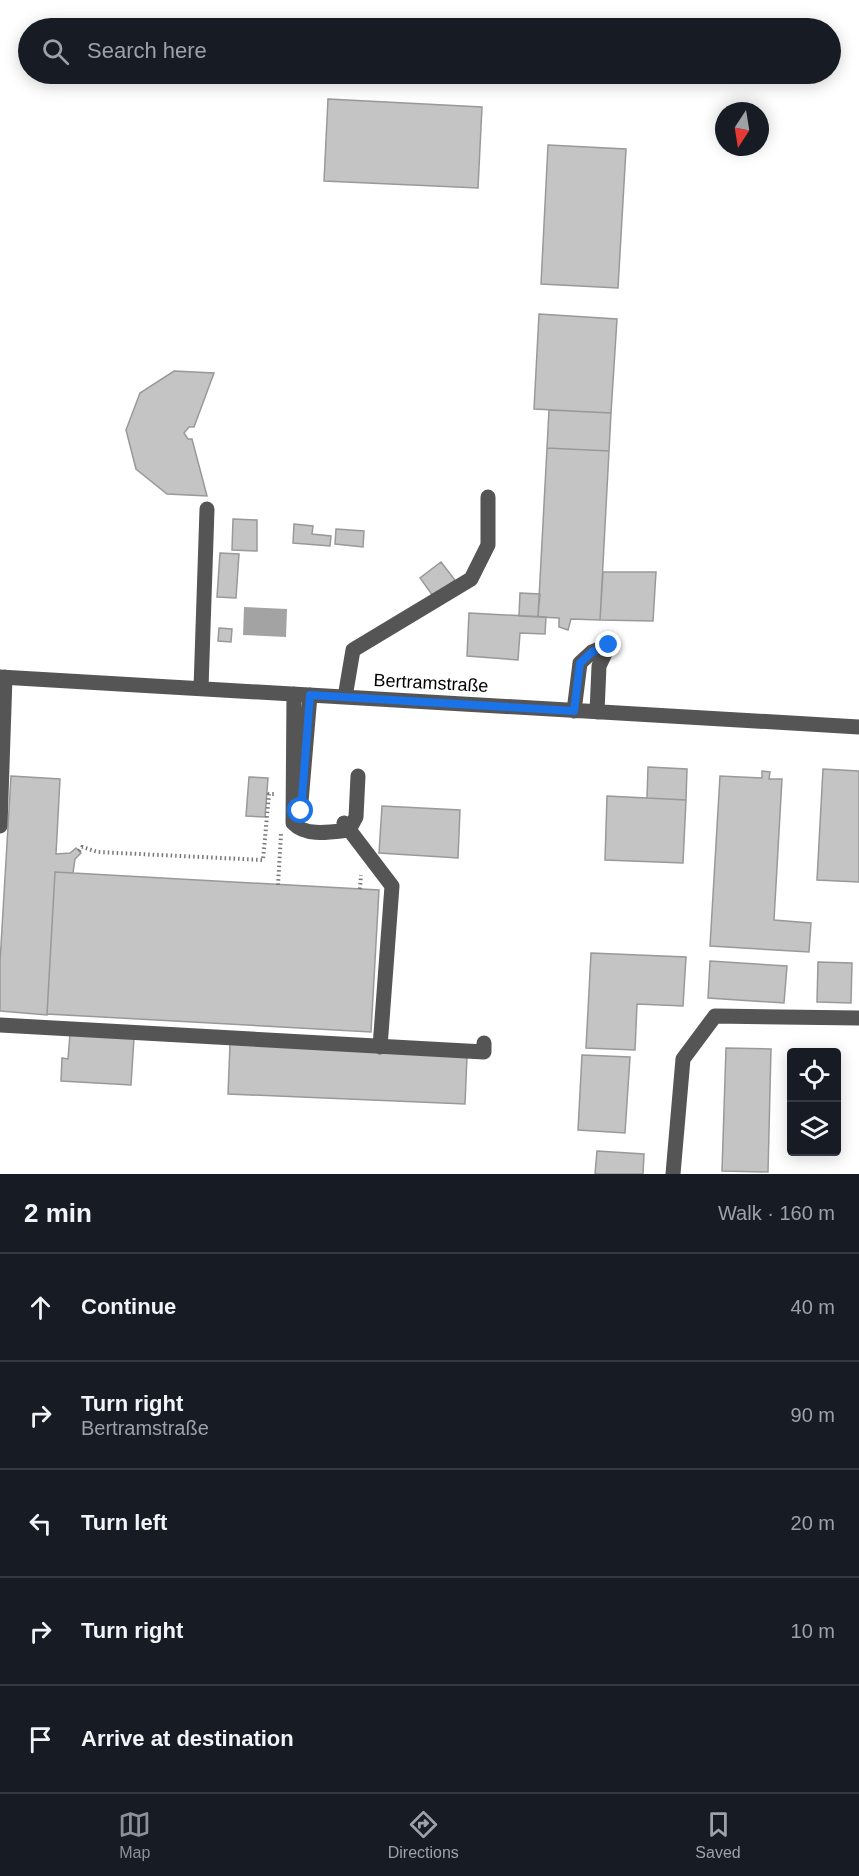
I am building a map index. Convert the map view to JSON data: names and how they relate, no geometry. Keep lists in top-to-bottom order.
{
  "streets": {
    "street": ["Bertramstraße"]
  },
  "north": "bottom",
  "page": {
    "search": "Search here",
    "heading": ["2 min", "Walk · 160 m"],
    "list": [
      ["Continue", "40 m"],
      ["Turn right", "Bertramstraße", "90 m"],
      ["Turn left", "20 m"],
      ["Turn right", "10 m"],
      "Arrive at destination"
    ],
    "nav": ["Map", "Directions", "Saved"]
  }
}
